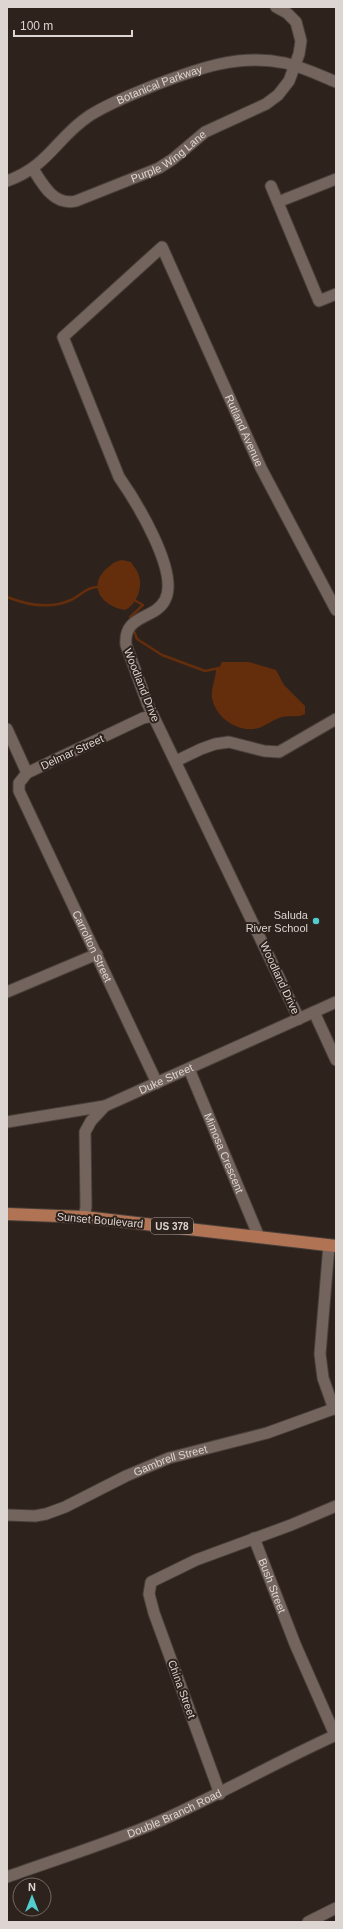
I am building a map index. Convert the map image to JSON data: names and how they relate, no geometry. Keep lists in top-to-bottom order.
{
  "streets": {
    "main road": ["Sunset Boulevard", "US 378"],
    "street": [
      "Botanical Parkway",
      "Purple Wing Lane",
      "Rutland Avenue",
      "Woodland Drive",
      "Delmar Street",
      "Carrolton Street",
      "Duke Street",
      "Mimosa Crescent",
      "Gambrell Street",
      "Bush Street",
      "China Street",
      "Double Branch Road"
    ]
  },
  "crossings": [
    ["Botanical Parkway", "Purple Wing Lane"],
    ["Rutland Avenue", "Woodland Drive"],
    ["Woodland Drive", "Delmar Street"],
    ["Woodland Drive", "Duke Street"],
    ["Delmar Street", "Carrolton Street"],
    ["Carrolton Street", "Duke Street"],
    ["Duke Street", "Mimosa Crescent"],
    ["Duke Street", "Sunset Boulevard"],
    ["Mimosa Crescent", "Sunset Boulevard"],
    ["Bush Street", "China Street"],
    ["Bush Street", "Double Branch Road"],
    ["China Street", "Double Branch Road"]
  ],
  "places": ["Saluda River School"],
  "scale_bar": "100 m",
  "north": "top"
}
